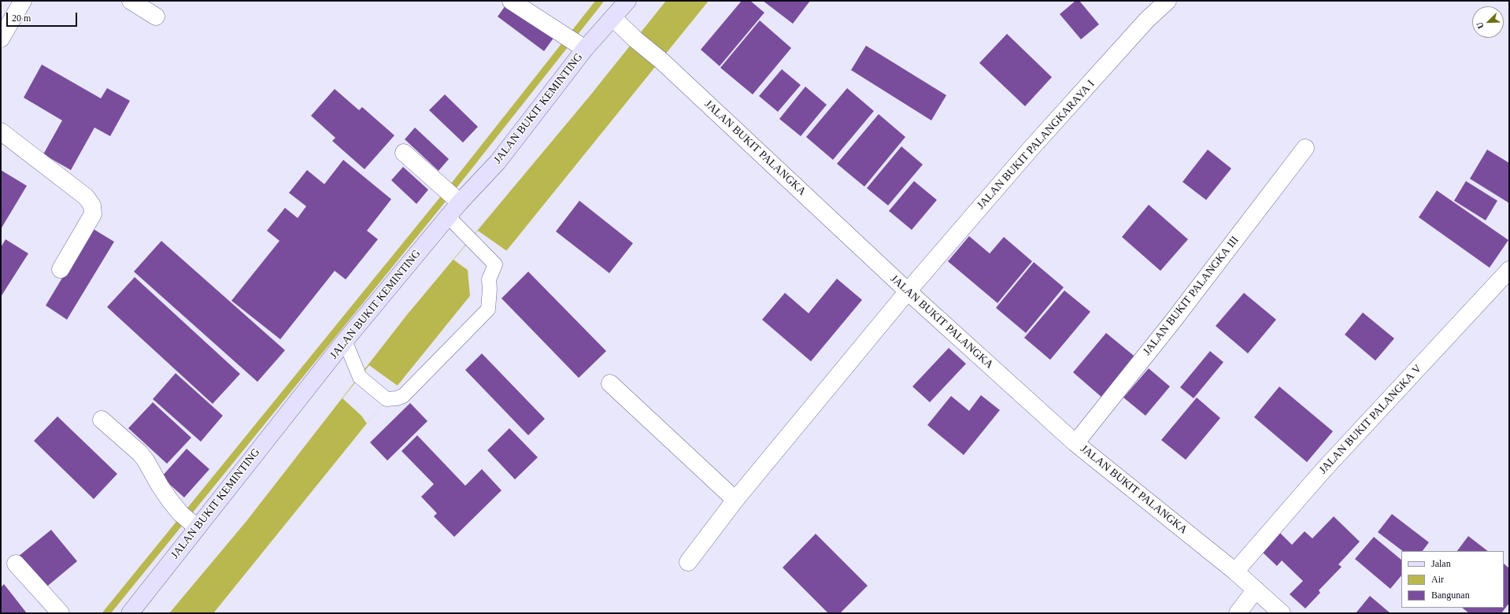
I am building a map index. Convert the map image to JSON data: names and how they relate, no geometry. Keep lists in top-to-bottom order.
{
  "streets": {
    "main road": ["JALAN BUKIT KEMINTING"],
    "street": [
      "JALAN BUKIT PALANGKARAYA I",
      "JALAN BUKIT PALANGKA",
      "JALAN BUKIT PALANGKA III",
      "JALAN BUKIT PALANGKA V"
    ]
  },
  "crossings": [
    ["JALAN BUKIT KEMINTING", "JALAN BUKIT PALANGKA"],
    ["JALAN BUKIT PALANGKARAYA I", "JALAN BUKIT PALANGKA"],
    ["JALAN BUKIT PALANGKA", "JALAN BUKIT PALANGKA III"],
    ["JALAN BUKIT PALANGKA", "JALAN BUKIT PALANGKA V"]
  ],
  "legend": ["Jalan", "Air", "Bangunan"],
  "scale_bar": "20 m",
  "north": "bottom left"
}
